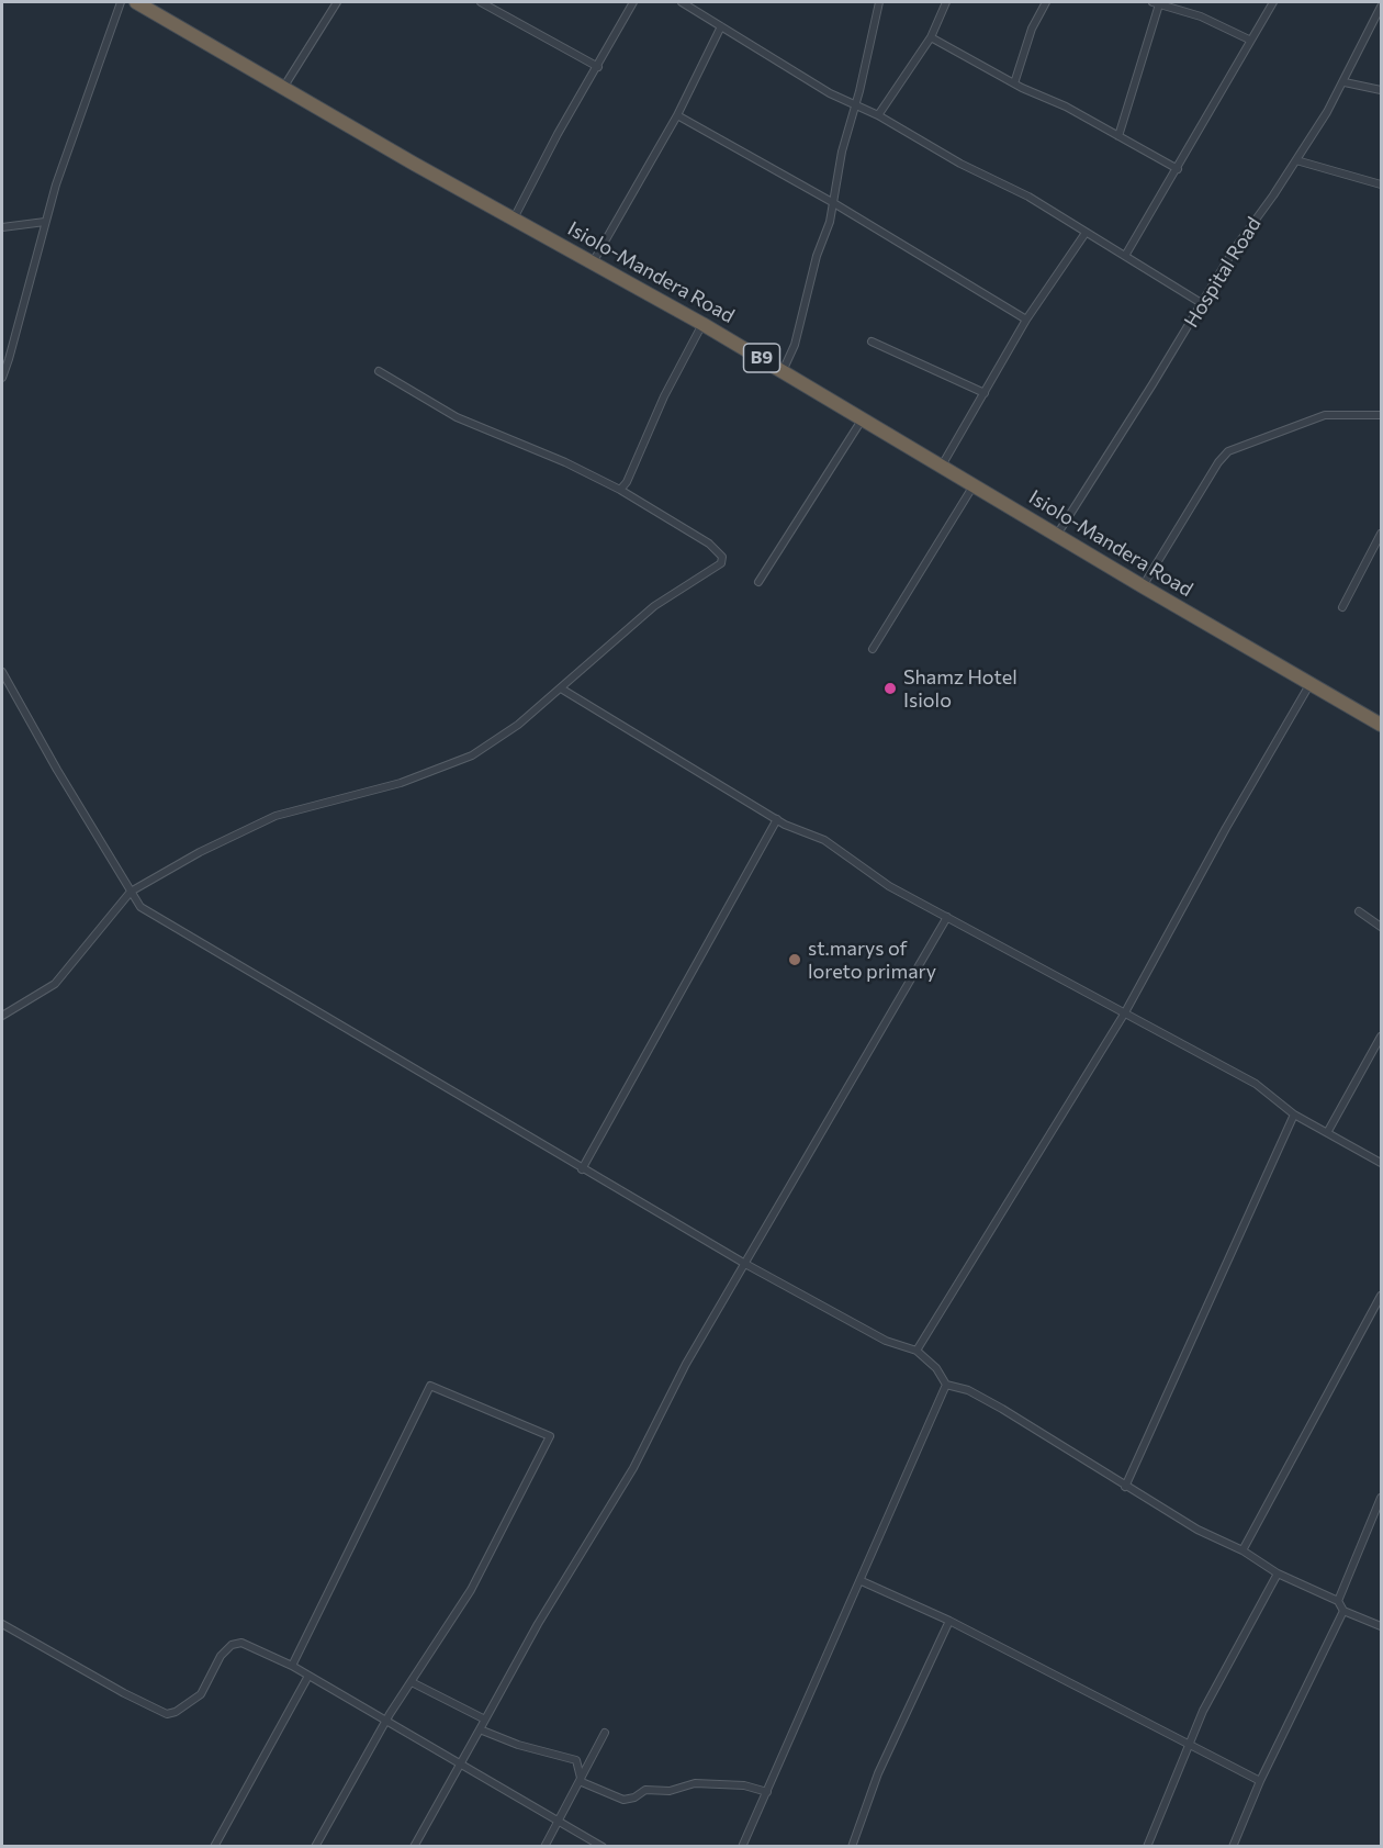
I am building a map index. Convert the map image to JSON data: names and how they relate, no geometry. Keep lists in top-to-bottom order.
{
  "streets": {
    "highway": ["Isiolo-Mandera Road", "B9"],
    "street": ["Hospital Road"]
  },
  "crossings": [
    ["Isiolo-Mandera Road", "Hospital Road"]
  ],
  "places": ["Shamz Hotel Isiolo", "st.marys of loreto primary"]
}
